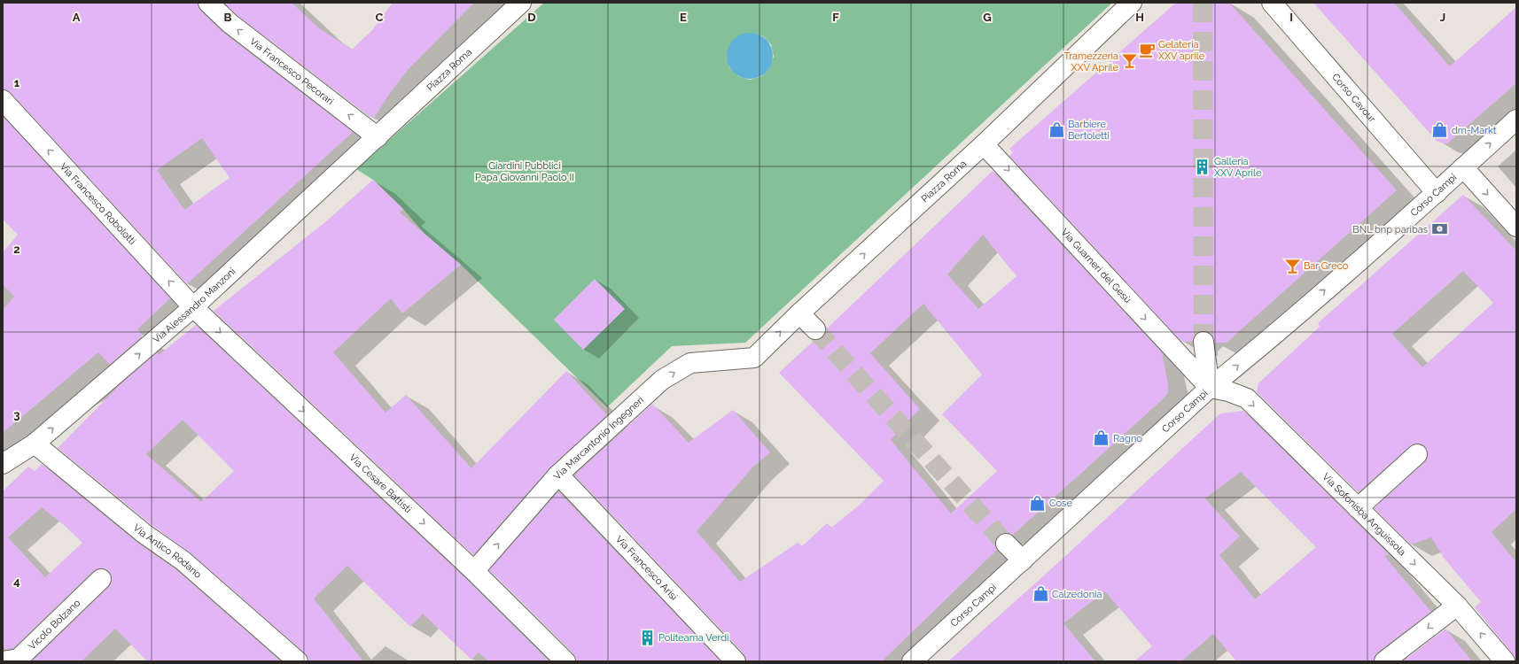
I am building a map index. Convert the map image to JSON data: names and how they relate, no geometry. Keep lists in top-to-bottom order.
{
  "streets": {
    "street": [
      "Piazza Roma",
      "Via Francesco Pecorari",
      "Corso Cavour",
      "Corso Campi",
      "Via Francesco Robolotti",
      "Via Guarneri del Gesù",
      "Via Alessandro Manzoni",
      "Via Marcantonio Ingegneri",
      "Via Cesare Battisti",
      "Via Sofonisba Anguissola",
      "Via Antico Rodano",
      "Via Francesco Arisi",
      "Vicolo Bolzano"
    ]
  },
  "crossings": [
    ["Piazza Roma", "Via Francesco Pecorari"],
    ["Piazza Roma", "Via Guarneri del Gesù"],
    ["Piazza Roma", "Via Alessandro Manzoni"],
    ["Piazza Roma", "Via Marcantonio Ingegneri"],
    ["Via Francesco Pecorari", "Via Alessandro Manzoni"],
    ["Corso Cavour", "Corso Campi"],
    ["Corso Campi", "Via Guarneri del Gesù"],
    ["Corso Campi", "Via Sofonisba Anguissola"],
    ["Via Francesco Robolotti", "Via Alessandro Manzoni"],
    ["Via Francesco Robolotti", "Via Cesare Battisti"],
    ["Via Guarneri del Gesù", "Via Sofonisba Anguissola"],
    ["Via Alessandro Manzoni", "Via Cesare Battisti"],
    ["Via Alessandro Manzoni", "Via Antico Rodano"],
    ["Via Marcantonio Ingegneri", "Via Cesare Battisti"],
    ["Via Marcantonio Ingegneri", "Via Francesco Arisi"]
  ],
  "one_way": [
    "Piazza Roma",
    "Via Francesco Pecorari",
    "Corso Campi",
    "Via Francesco Robolotti",
    "Via Guarneri del Gesù",
    "Via Alessandro Manzoni",
    "Via Marcantonio Ingegneri",
    "Via Cesare Battisti"
  ],
  "parks": ["Giardini Pubblici Papa Giovanni Paolo II"],
  "places": {
    "cafe": ["Gelateria XXV aprile"],
    "bar": ["Tramezzeria XXV Aprile", "Bar Greco"],
    "shop": [
      "Barbiere Bertoletti",
      "dm-Markt",
      "Ragno",
      "Cose",
      "Calzedonia"
    ],
    "building": ["Galleria XXV Aprile", "Politeama Verdi"],
    "bank": ["BNL bnp paribas"]
  },
  "grid": {
    "columns": [
      "A",
      "B",
      "C",
      "D",
      "E",
      "F",
      "G",
      "H",
      "I",
      "J"
    ],
    "rows": [
      "1",
      "2",
      "3",
      "4"
    ]
  }
}
